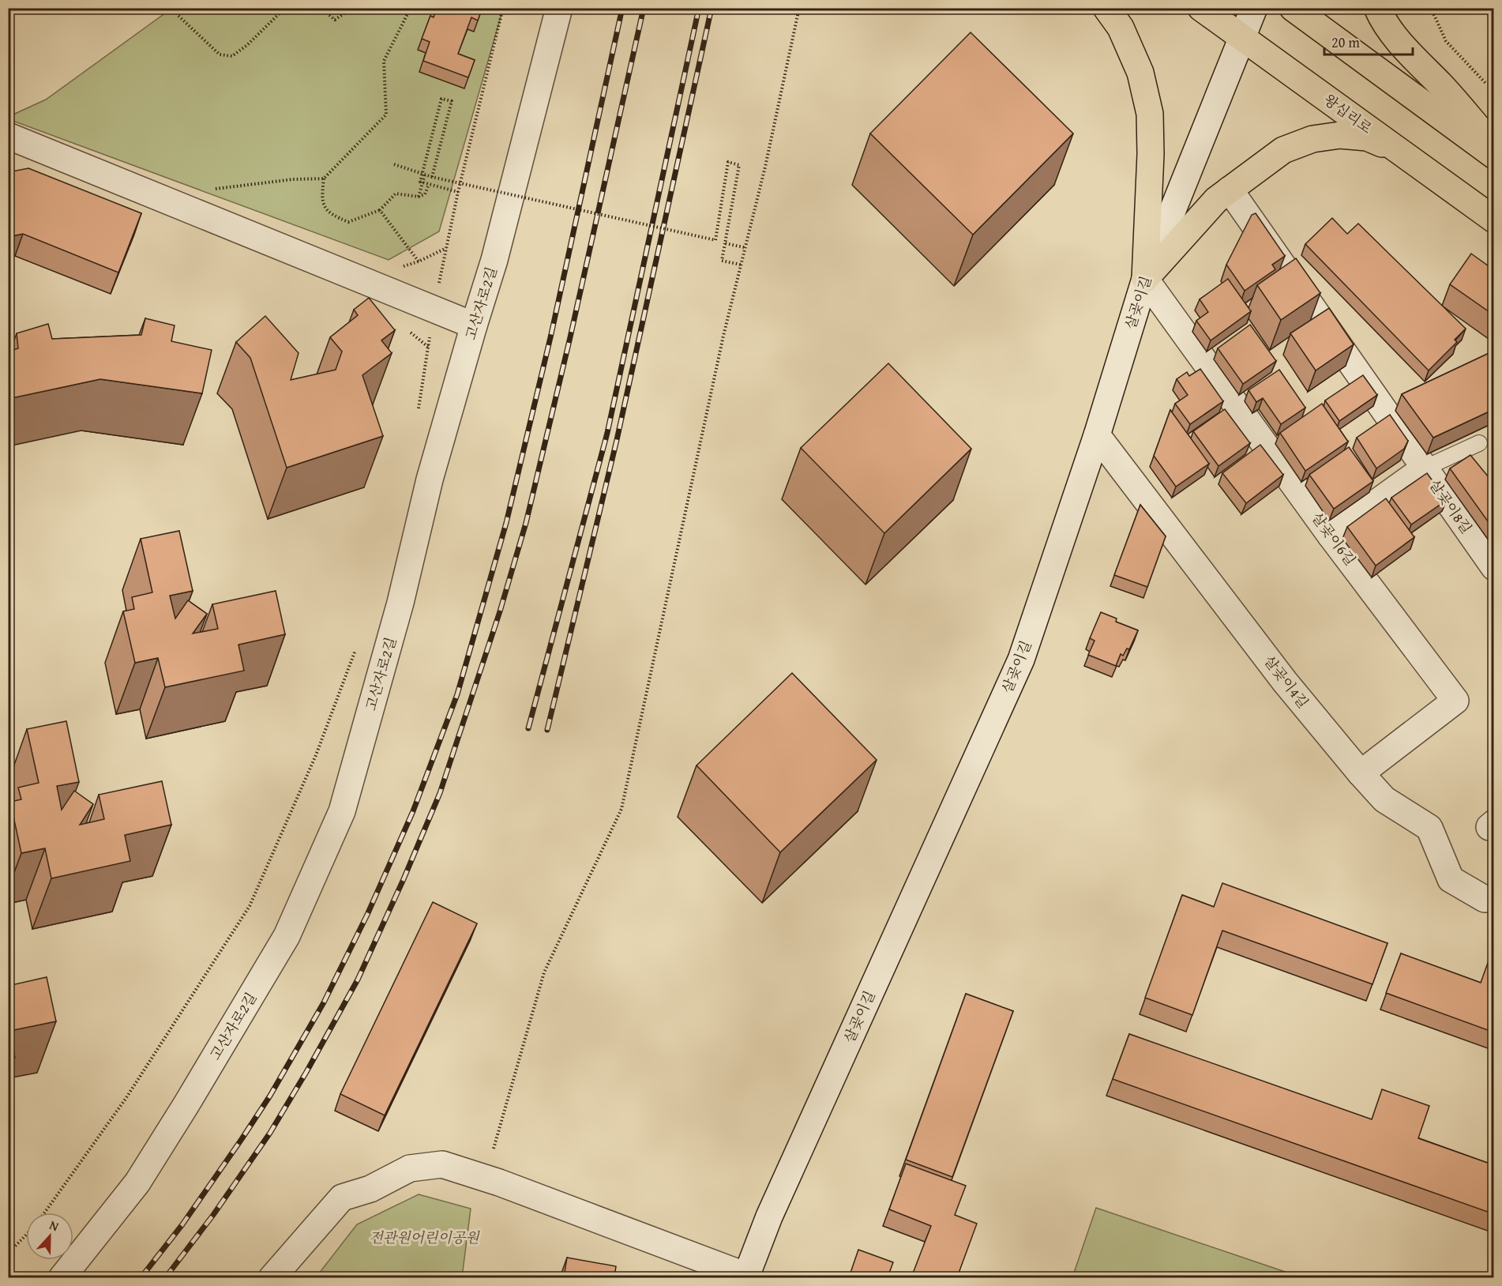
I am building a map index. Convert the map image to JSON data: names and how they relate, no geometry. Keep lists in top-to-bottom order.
{
  "streets": {
    "main road": ["왕십리로"],
    "street": [
      "살곶이길",
      "고산자로2길",
      "살곶이8길",
      "살곶이6길",
      "살곶이4길"
    ]
  },
  "crossings": [
    ["왕십리로", "살곶이길"],
    ["살곶이길", "살곶이6길"],
    ["살곶이길", "살곶이4길"],
    ["살곶이8길", "살곶이6길"],
    ["살곶이6길", "살곶이4길"]
  ],
  "parks": ["전관원어린이공원"],
  "scale_bar": "20 m",
  "north": "top"
}
